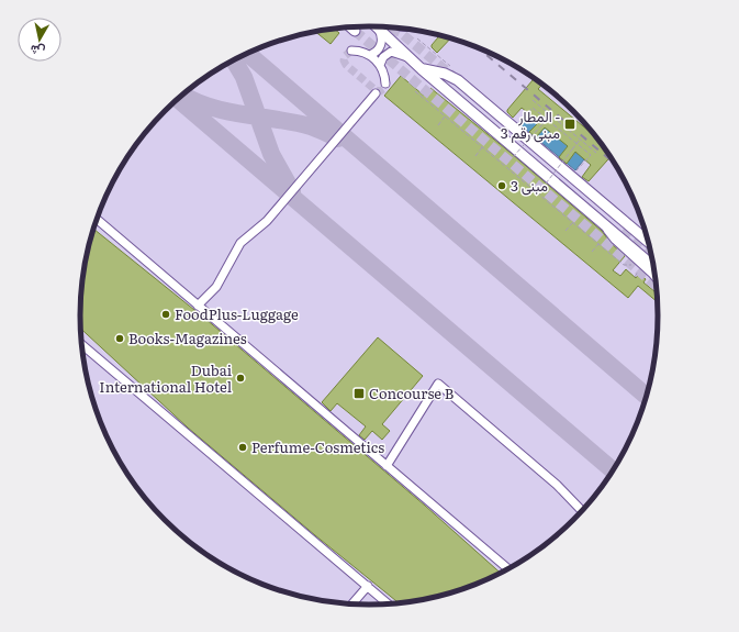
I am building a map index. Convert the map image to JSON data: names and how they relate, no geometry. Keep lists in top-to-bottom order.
{
  "places": {
    "transit": ["المطار - مبنى رقم 3", "Concourse B"],
    "other": [
      "مبنى 3",
      "FoodPlus-Luggage",
      "Books-Magazines",
      "Dubai International Hotel",
      "Perfume-Cosmetics"
    ]
  },
  "north": "bottom"
}
